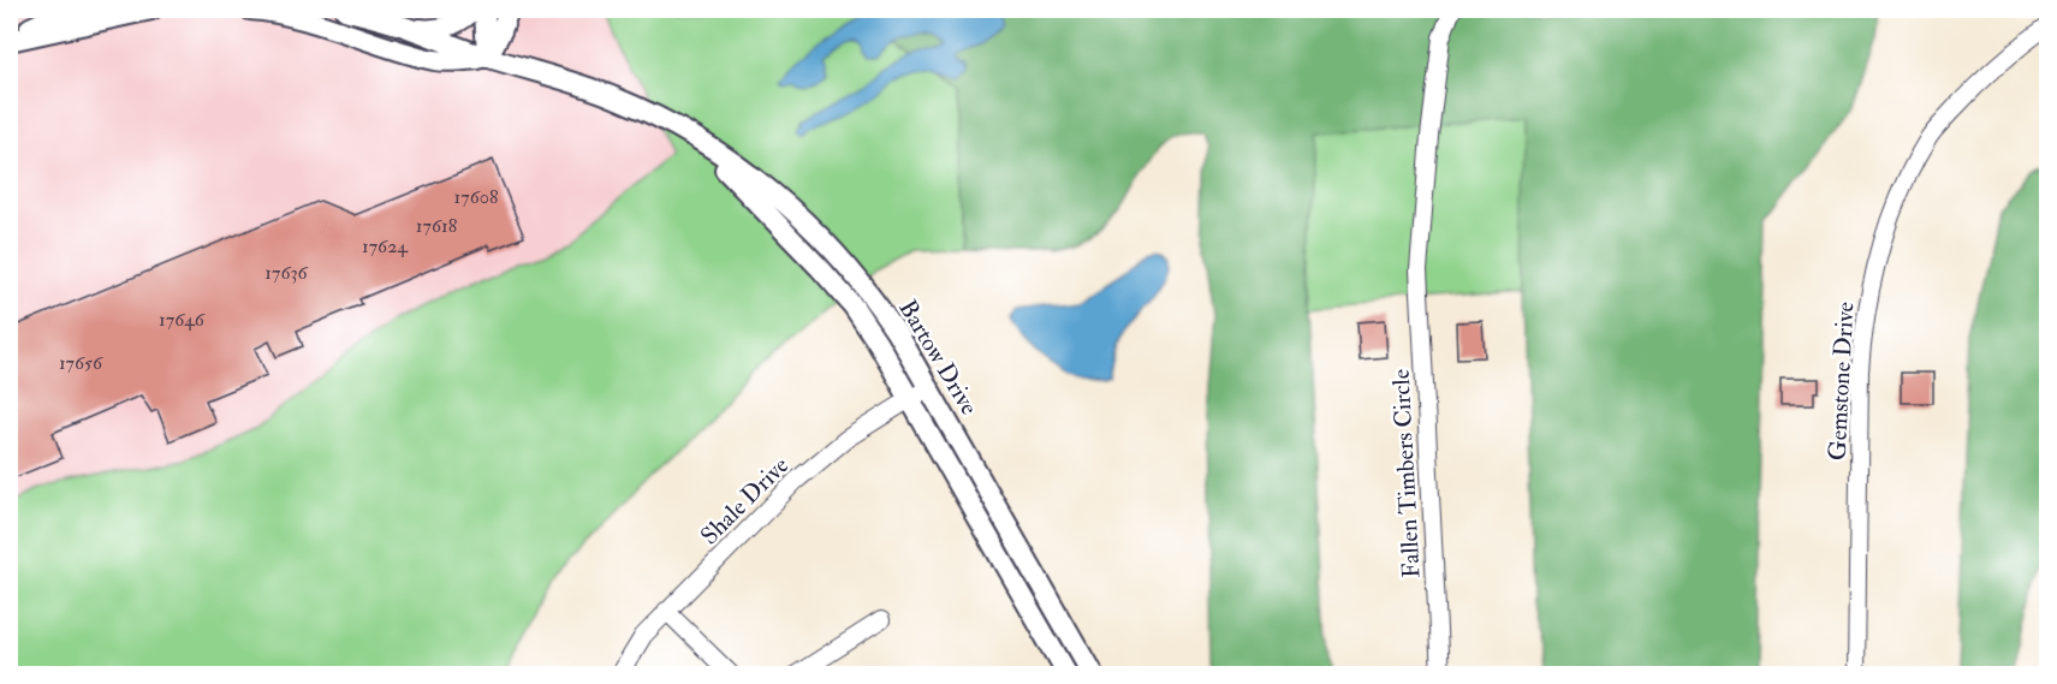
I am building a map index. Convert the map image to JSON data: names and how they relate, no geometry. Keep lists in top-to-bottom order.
{
  "streets": {
    "street": [
      "Bartow Drive",
      "Gemstone Drive",
      "Fallen Timbers Circle",
      "Shale Drive"
    ]
  },
  "crossings": [
    ["Bartow Drive", "Shale Drive"]
  ],
  "house_numbers": [
    "17608",
    "17618",
    "17624",
    "17636",
    "17646",
    "17656"
  ]
}
